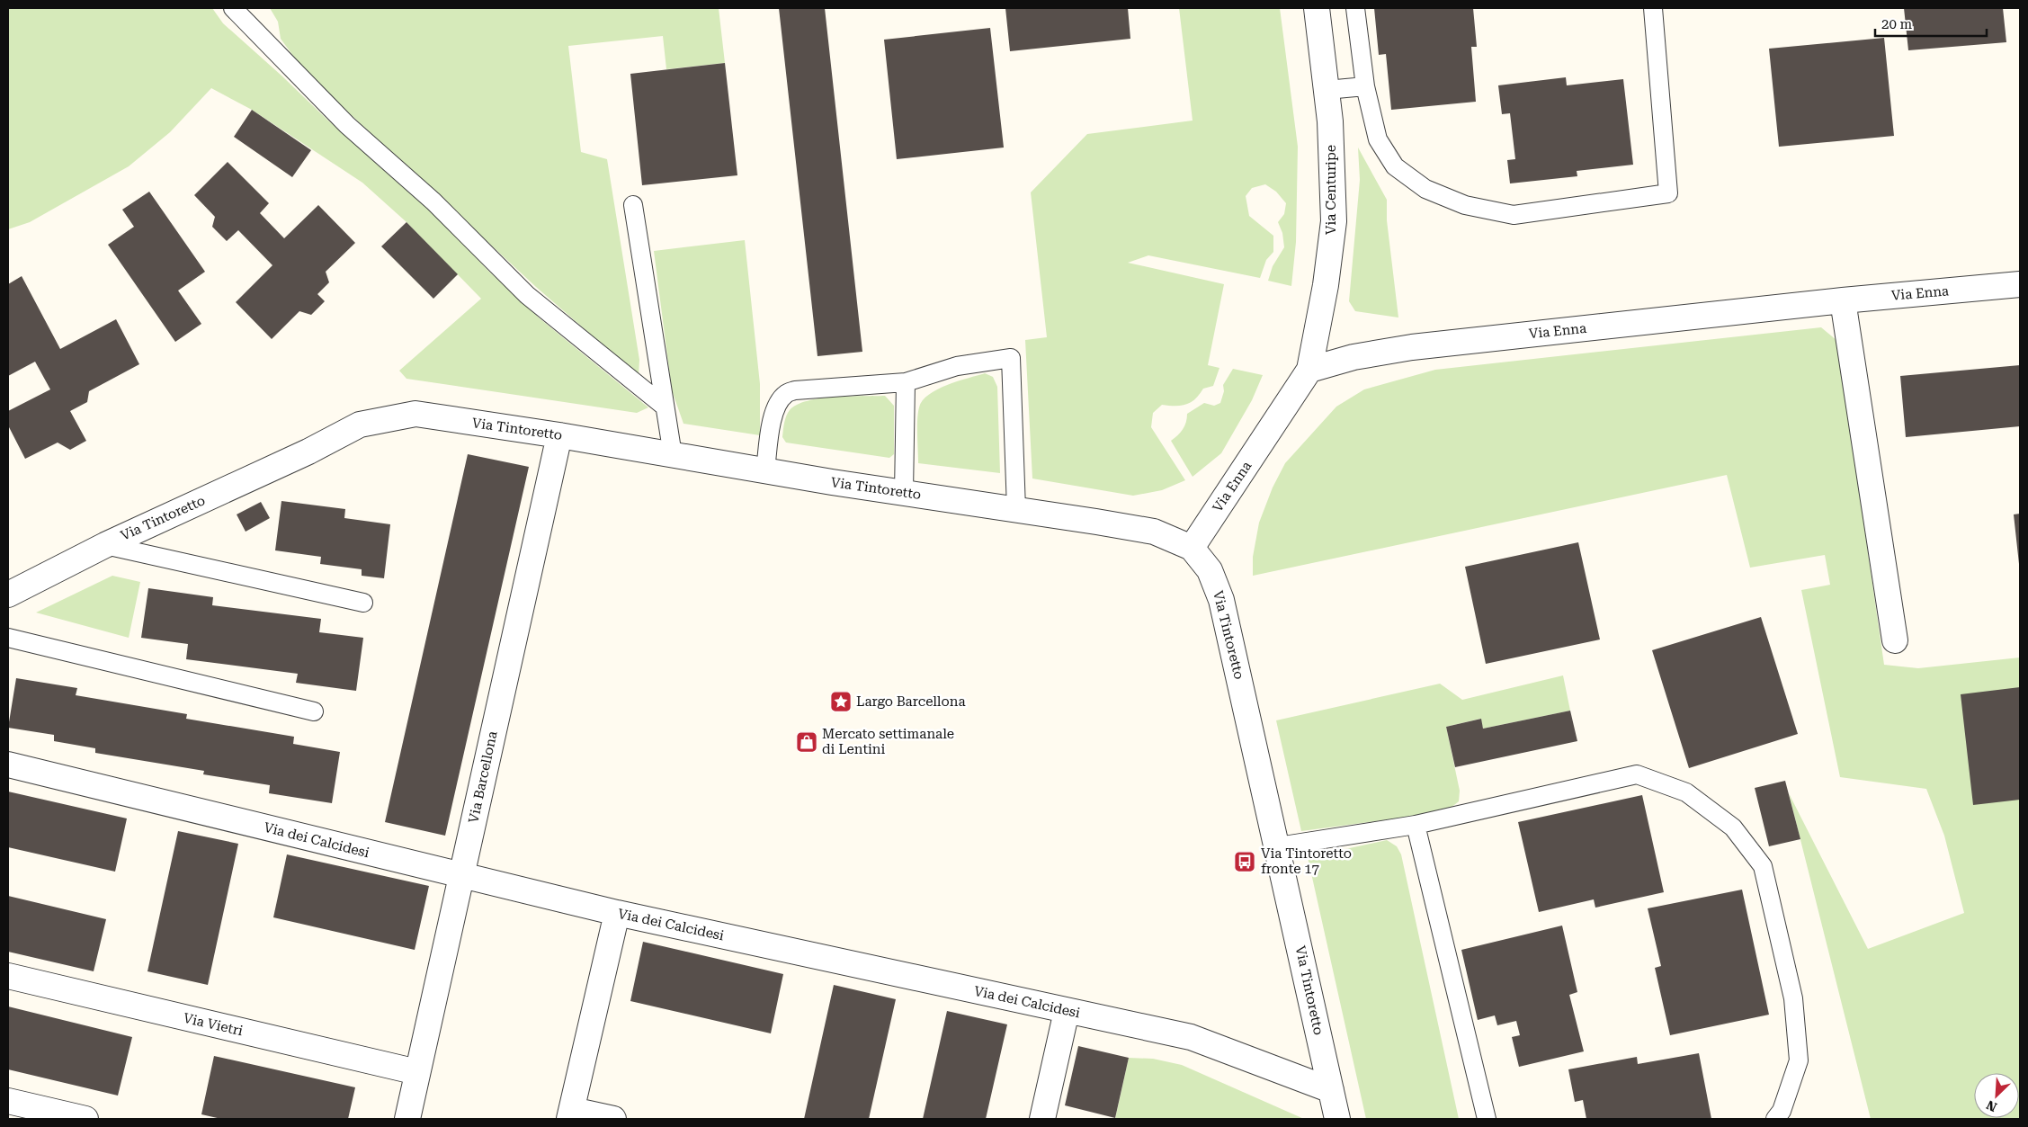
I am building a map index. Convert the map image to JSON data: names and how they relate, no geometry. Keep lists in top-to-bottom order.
{
  "streets": {
    "street": [
      "Via Centuripe",
      "Via Enna",
      "Via Tintoretto",
      "Via Barcellona",
      "Via dei Calcidesi",
      "Via Vietri"
    ]
  },
  "crossings": [
    ["Via Centuripe", "Via Enna"],
    ["Via Enna", "Via Tintoretto"],
    ["Via Tintoretto", "Via Barcellona"],
    ["Via Tintoretto", "Via dei Calcidesi"],
    ["Via Barcellona", "Via dei Calcidesi"],
    ["Via Barcellona", "Via Vietri"]
  ],
  "places": {
    "place": ["Largo Barcellona"],
    "shop": ["Mercato settimanale di Lentini"],
    "bus stop": ["Via Tintoretto fronte 17"]
  },
  "scale_bar": "20 m",
  "north": "bottom left"
}
